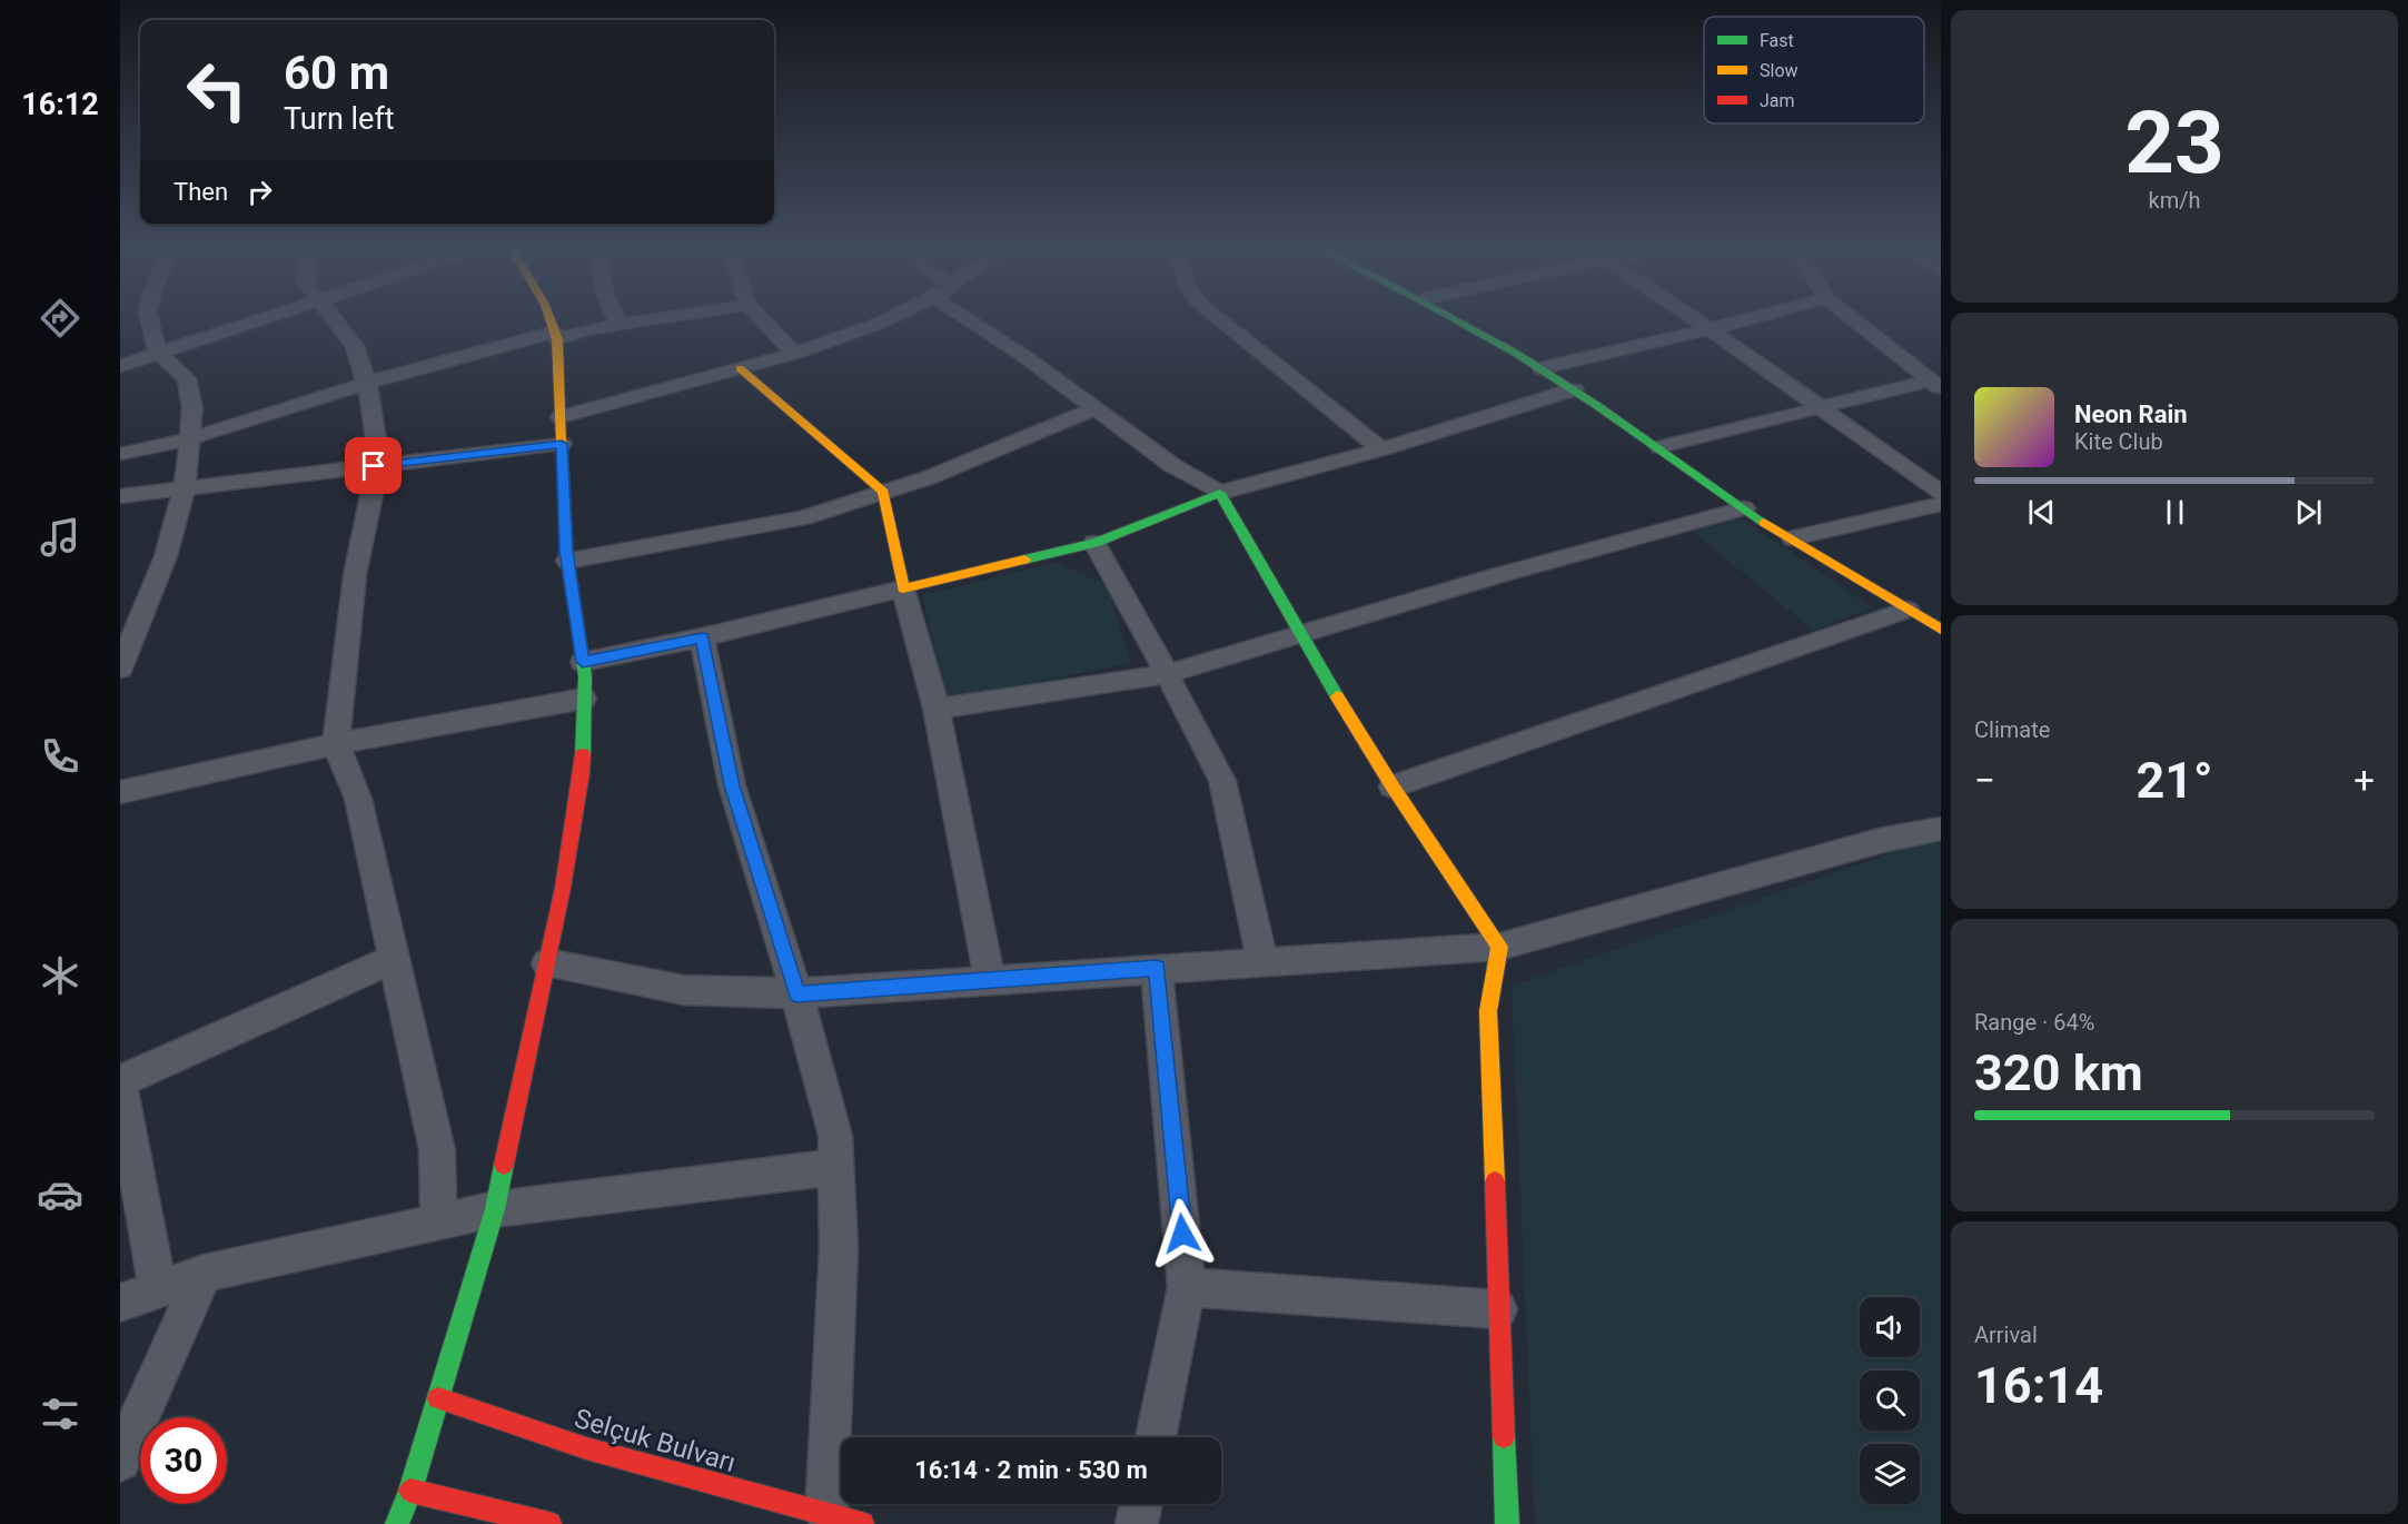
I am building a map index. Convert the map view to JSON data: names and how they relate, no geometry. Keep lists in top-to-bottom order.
{
  "streets": {
    "street": ["Selçuk Bulvarı"]
  },
  "legend": ["Fast", "Slow", "Jam"],
  "page": {
    "tabs": "16:12",
    "tile": [
      ["23", "km/h"],
      "Climate",
      ["Range · 64%", "320 km"],
      ["Arrival", "16:14"]
    ],
    "turn": ["60 m", "Turn left"],
    "then": "Then",
    "song": ["Neon Rain", "Kite Club"],
    "heat": ["−", "21°", "+"],
    "limit": "30",
    "trip": "16:14 · 2 min · 530 m"
  }
}
